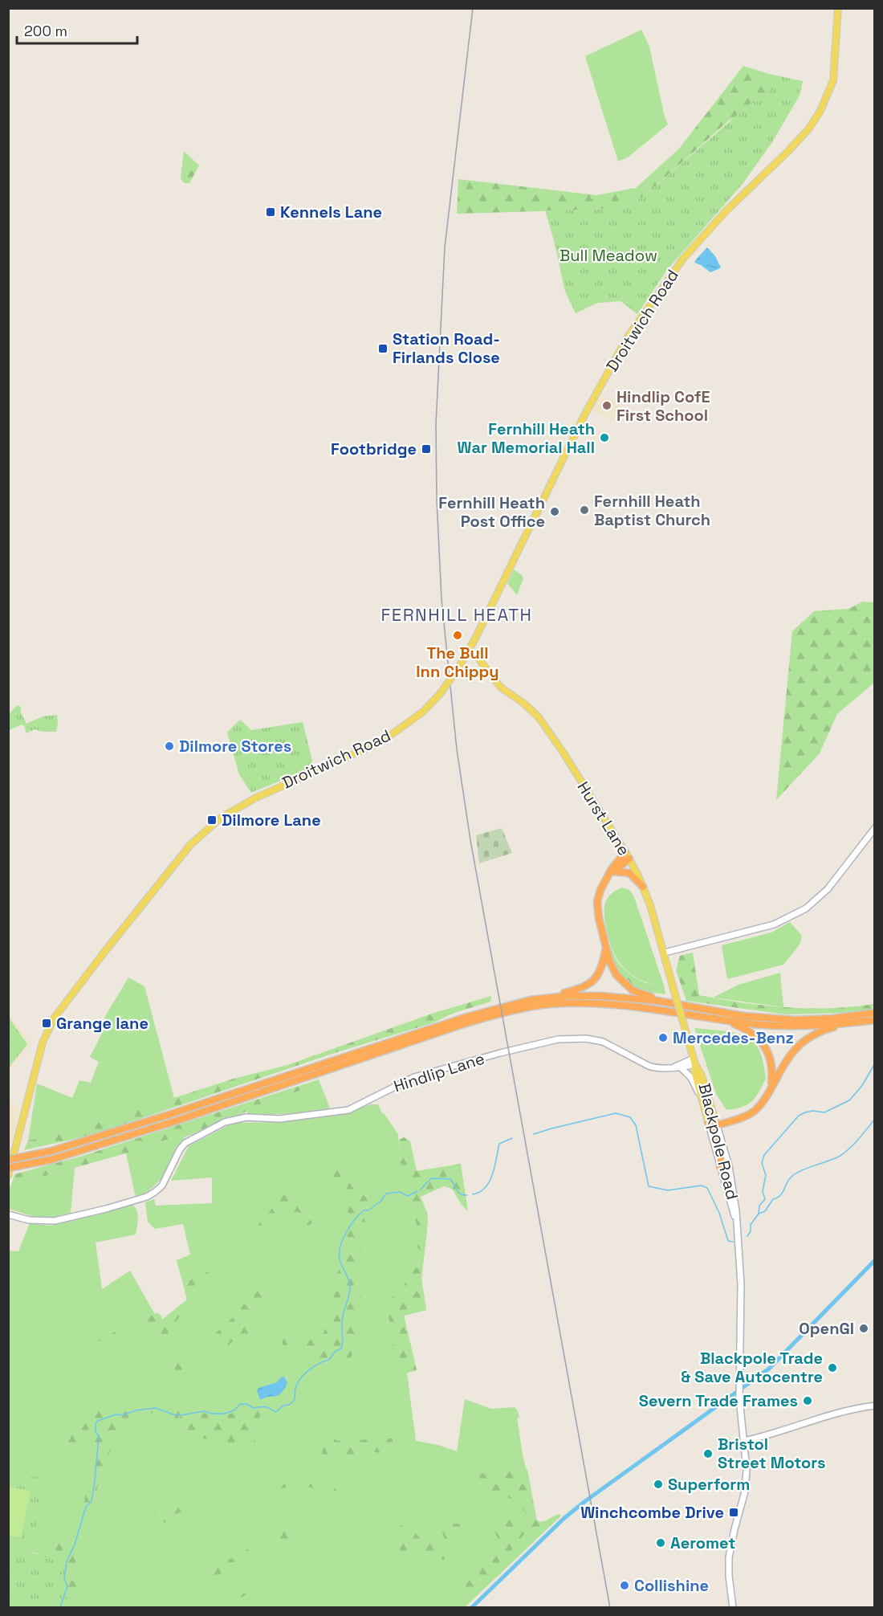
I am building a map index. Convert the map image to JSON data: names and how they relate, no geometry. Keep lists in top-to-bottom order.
{
  "streets": {
    "main road": ["Droitwich Road", "Hurst Lane", "Blackpole Road"],
    "street": ["Hindlip Lane"]
  },
  "crossings": [
    ["Droitwich Road", "Hurst Lane"],
    ["Hurst Lane", "Blackpole Road"],
    ["Hindlip Lane", "Blackpole Road"]
  ],
  "districts": ["FERNHILL HEATH"],
  "parks": ["Bull Meadow"],
  "places": {
    "transit": [
      "Kennels Lane",
      "Station Road- Firlands Close",
      "Footbridge",
      "Dilmore Lane",
      "Grange lane",
      "Winchcombe Drive"
    ],
    "other": [
      "Hindlip CofE First School",
      "Fernhill Heath War Memorial Hall",
      "Fernhill Heath Baptist Church",
      "Fernhill Heath Post Office",
      "The Bull Inn Chippy",
      "Dilmore Stores",
      "Mercedes-Benz",
      "OpenGI",
      "Blackpole Trade & Save Autocentre",
      "Severn Trade Frames",
      "Bristol Street Motors",
      "Superform",
      "Aeromet",
      "Collishine"
    ]
  },
  "scale_bar": "200 m"
}
